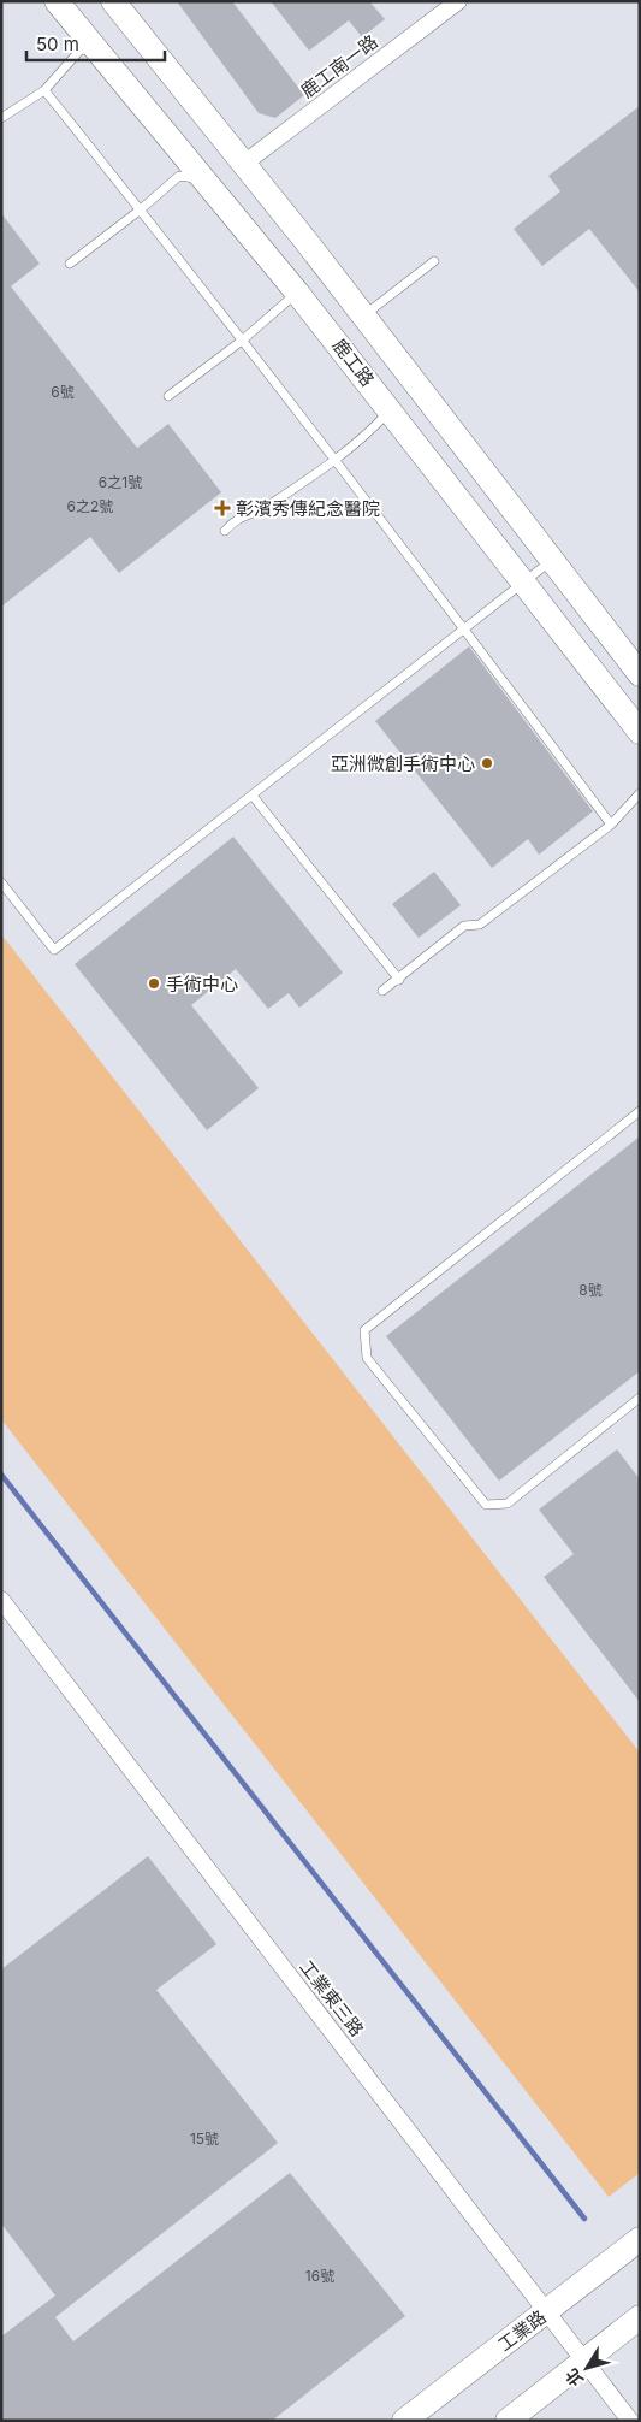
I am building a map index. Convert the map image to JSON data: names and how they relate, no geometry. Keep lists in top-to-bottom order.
{
  "streets": {
    "street": [
      "鹿工南一路",
      "鹿工路",
      "工業東三路",
      "工業路"
    ]
  },
  "crossings": [
    ["鹿工南一路", "鹿工路"],
    ["工業東三路", "工業路"]
  ],
  "places": {
    "health": ["彰濱秀傳紀念醫院"],
    "other": ["亞洲微創手術中心", "手術中心"]
  },
  "house_numbers": [
    "6號",
    "6之1號",
    "6之2號",
    "8號",
    "15號",
    "16號"
  ],
  "scale_bar": "50 m",
  "north": "bottom left"
}
